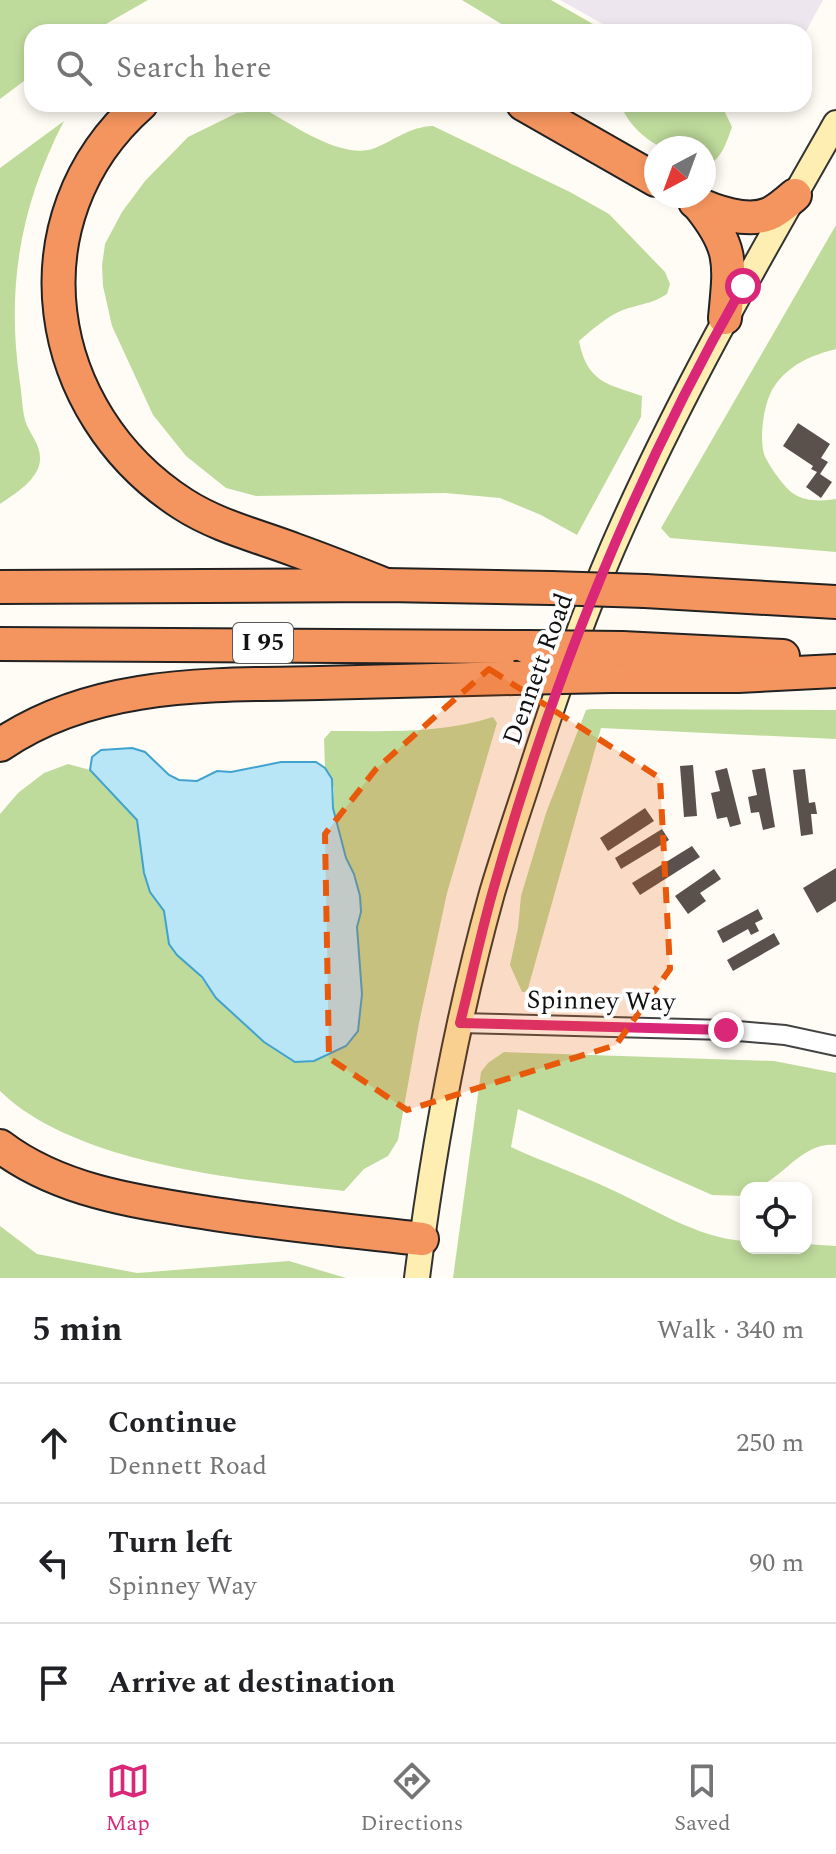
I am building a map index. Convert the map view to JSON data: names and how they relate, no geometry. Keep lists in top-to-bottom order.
{
  "streets": {
    "highway": ["I 95"],
    "street": ["Dennett Road", "Spinney Way"]
  },
  "crossings": [
    ["Dennett Road", "Spinney Way"]
  ],
  "north": "bottom left",
  "page": {
    "search": "Search here",
    "heading": ["5 min", "Walk · 340 m"],
    "list": [
      ["Continue", "Dennett Road", "250 m"],
      ["Turn left", "Spinney Way", "90 m"],
      "Arrive at destination"
    ],
    "nav": ["Map", "Directions", "Saved"]
  }
}
